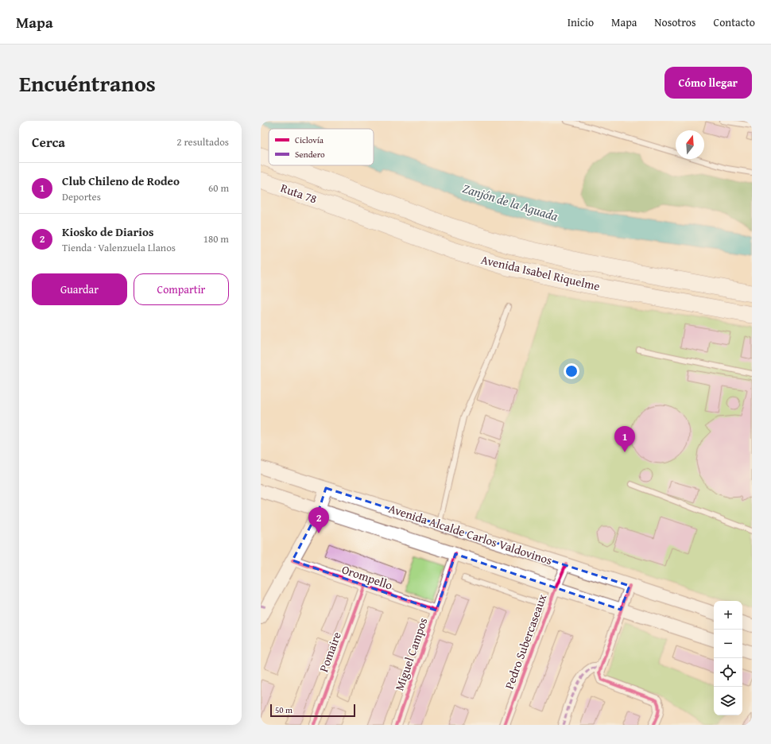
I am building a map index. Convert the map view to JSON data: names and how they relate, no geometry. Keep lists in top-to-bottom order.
{
  "streets": {
    "highway": ["Ruta 78", "Avenida Isabel Riquelme"],
    "main road": ["Avenida Alcalde Carlos Valdovinos"],
    "street": [
      "Orompello",
      "Pedro Subercaseaux",
      "Pomaire",
      "Miguel Campos"
    ]
  },
  "crossings": [
    ["Ruta 78", "Avenida Isabel Riquelme"],
    ["Avenida Alcalde Carlos Valdovinos", "Pedro Subercaseaux"],
    ["Avenida Alcalde Carlos Valdovinos", "Miguel Campos"],
    ["Orompello", "Pomaire"],
    ["Orompello", "Miguel Campos"]
  ],
  "water": ["Zanjón de la Aguada"],
  "legend": ["Ciclovía", "Sendero"],
  "scale_bar": "50 m",
  "north": "top",
  "page": {
    "header": "Mapa",
    "nav": [
      "Inicio",
      "Mapa",
      "Nosotros",
      "Contacto"
    ],
    "title": "Encuéntranos",
    "buttons": [
      "Cómo llegar",
      ["Guardar", "Compartir"]
    ],
    "heading": ["Cerca", "2 resultados"],
    "list": [
      {
        "mark": "1",
        "name": "Club Chileno de Rodeo",
        "note": "Deportes",
        "value": "60 m"
      },
      {
        "mark": "2",
        "name": "Kiosko de Diarios",
        "note": "Tienda · Valenzuela Llanos",
        "value": "180 m"
      }
    ],
    "pins": ["1", "2"],
    "map_buttons": ["+", "−"],
    "scale": "50 m"
  }
}
